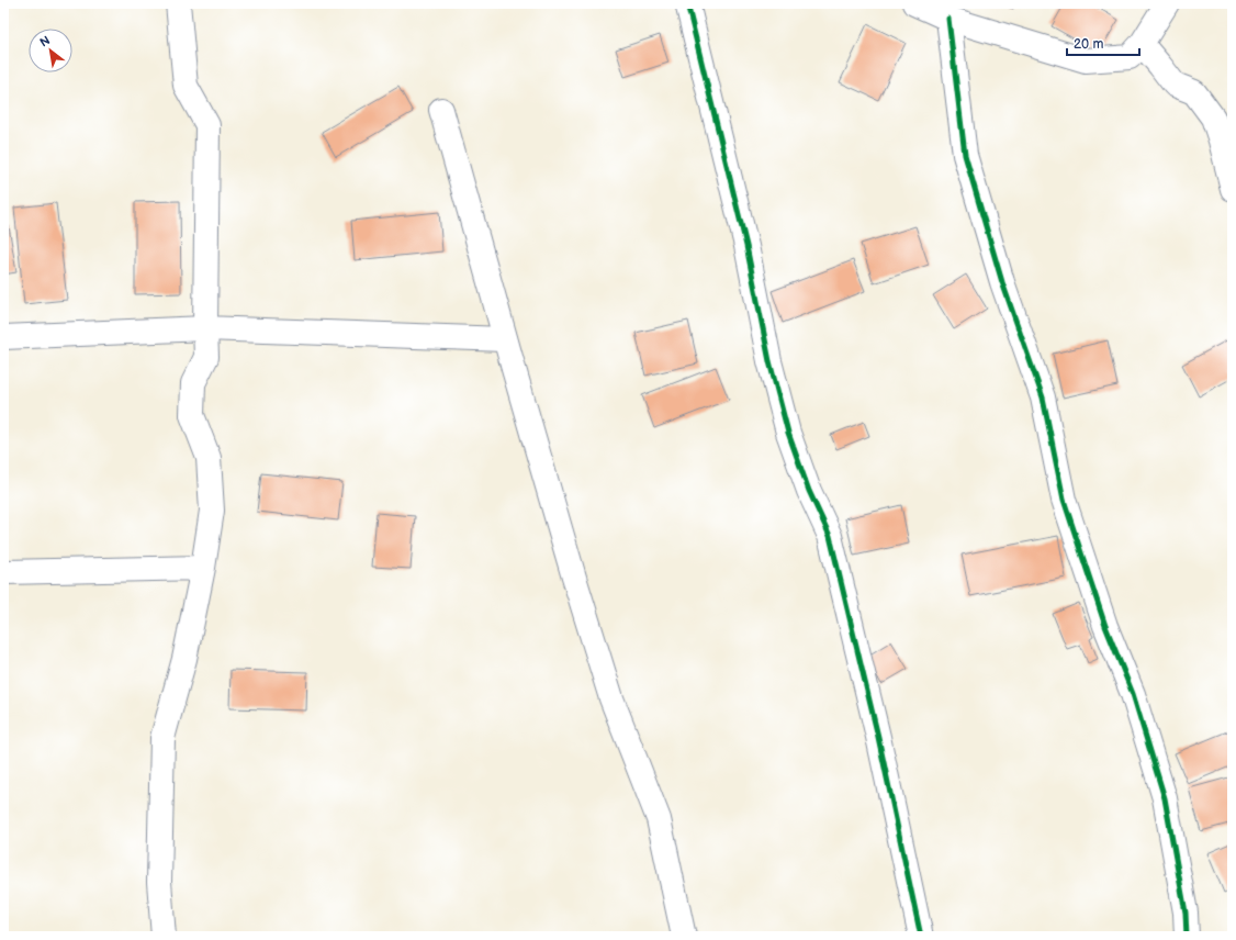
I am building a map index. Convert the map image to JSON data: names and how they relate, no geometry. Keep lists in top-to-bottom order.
{
  "scale_bar": "20 m",
  "north": "top left"
}
